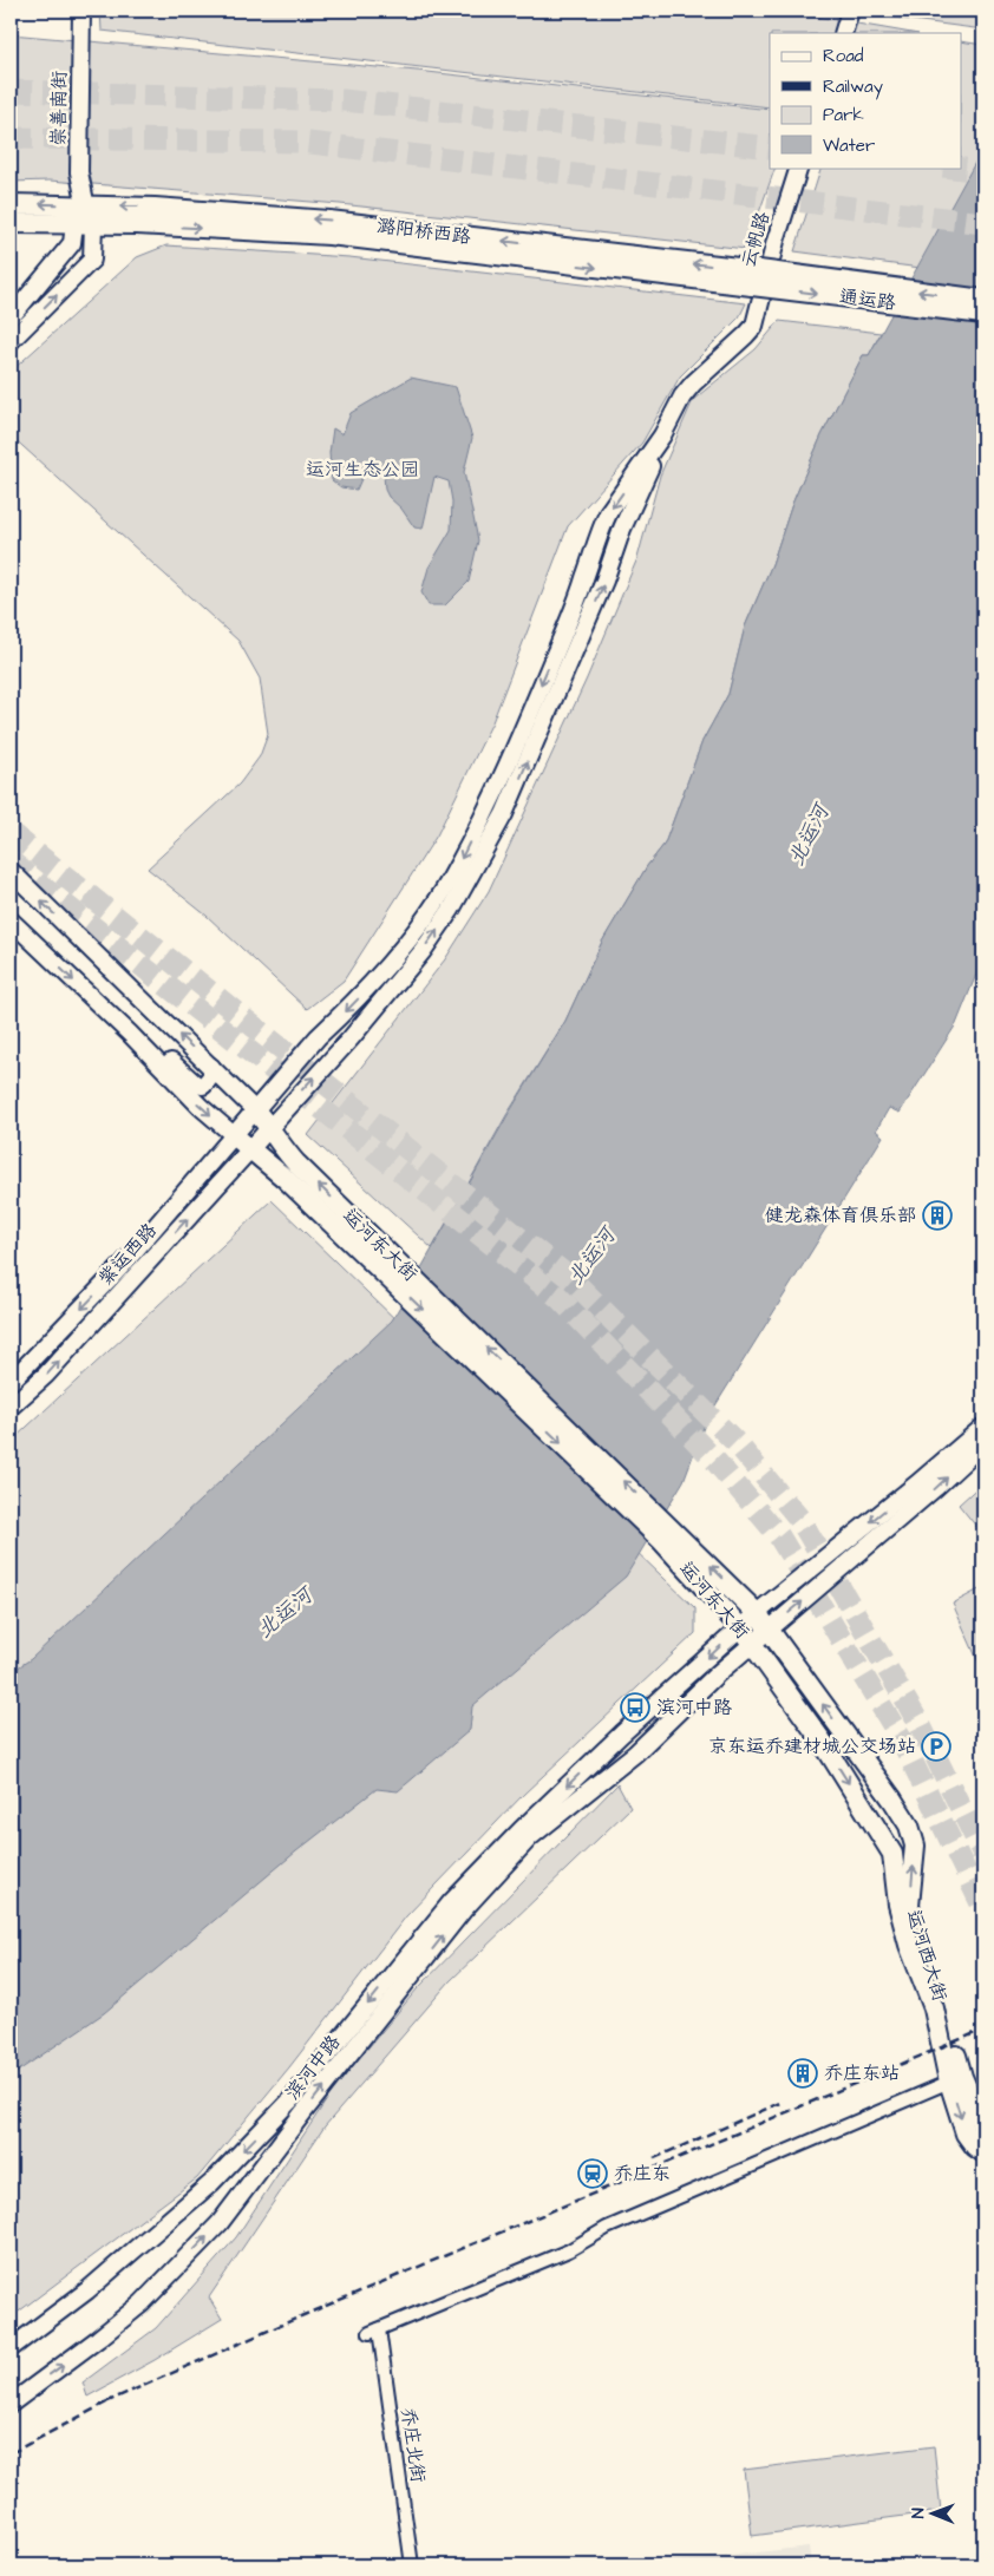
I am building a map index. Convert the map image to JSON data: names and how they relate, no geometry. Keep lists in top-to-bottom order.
{
  "streets": {
    "main road": [
      "崇善南街",
      "潞阳桥西路",
      "云帆路",
      "通运路",
      "运河东大街",
      "紫运西路",
      "运河西大街",
      "滨河中路"
    ],
    "street": ["乔庄北街"]
  },
  "crossings": [
    ["崇善南街", "潞阳桥西路"],
    ["潞阳桥西路", "通运路"],
    ["云帆路", "紫运西路"],
    ["运河东大街", "紫运西路"],
    ["运河东大街", "运河西大街"],
    ["运河东大街", "滨河中路"],
    ["运河西大街", "滨河中路"],
    ["运河西大街", "乔庄北街"]
  ],
  "water": ["北运河"],
  "parks": ["运河生态公园"],
  "places": {
    "building": ["健龙森体育俱乐部", "乔庄东站"],
    "bus stop": ["滨河中路"],
    "parking": ["京东运乔建材城公交场站"],
    "station": ["乔庄东"]
  },
  "legend": [
    "Road",
    "Railway",
    "Park",
    "Water"
  ],
  "north": "left"
}
